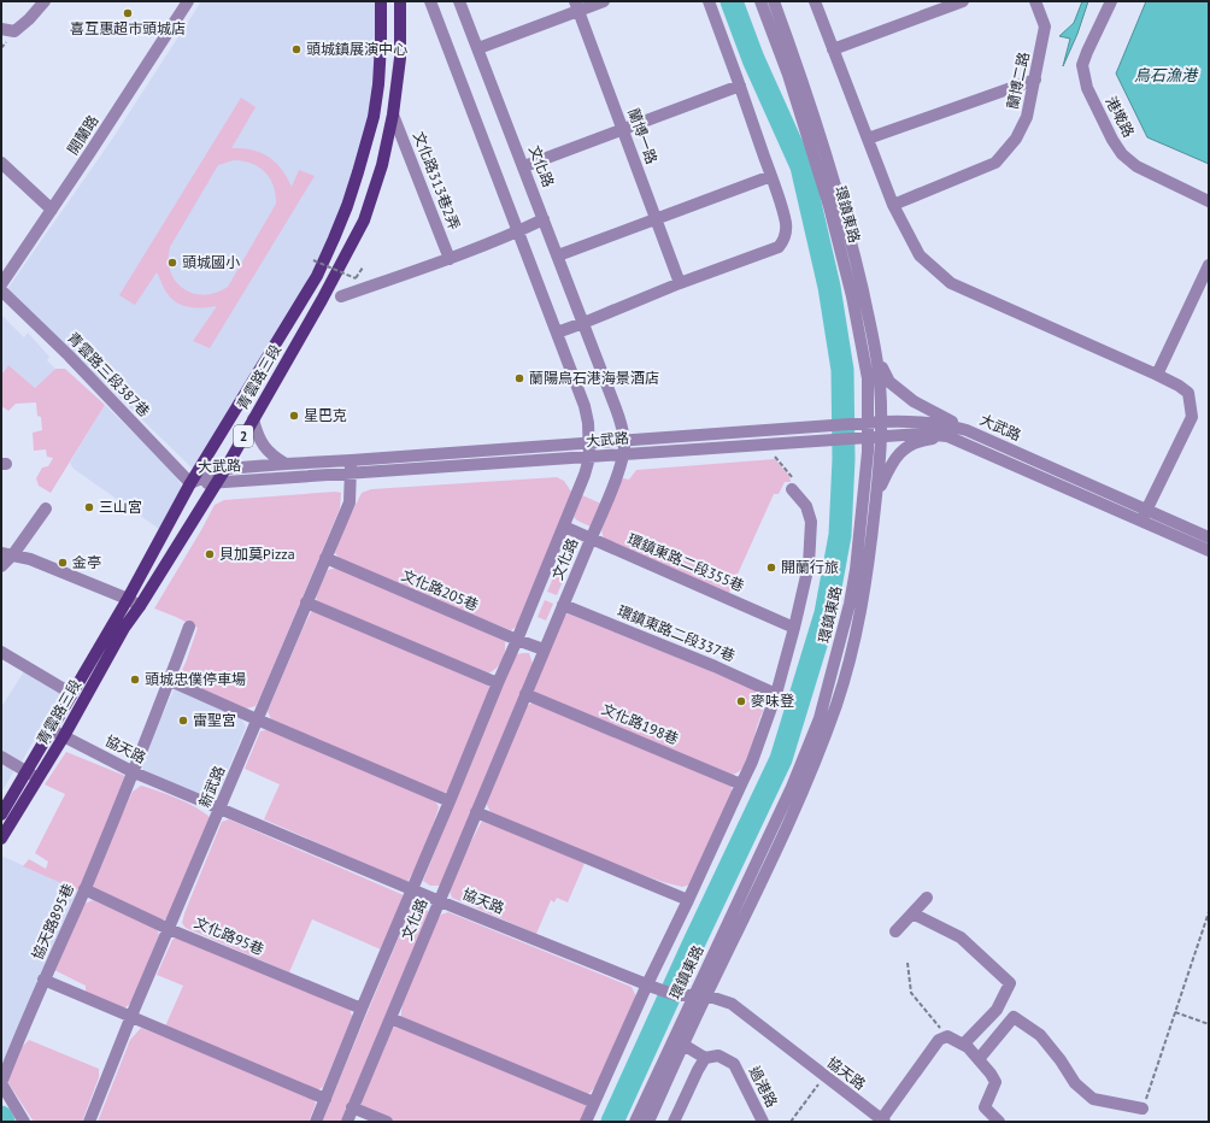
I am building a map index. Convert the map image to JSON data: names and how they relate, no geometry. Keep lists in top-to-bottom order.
{
  "streets": {
    "main road": ["青雲路三段", "2"],
    "street": [
      "蘭博二路",
      "港墘路",
      "開蘭路",
      "蘭博一路",
      "文化路",
      "文化路313巷2弄",
      "環鎮東路",
      "青雲路三段387巷",
      "大武路",
      "環鎮東路二段355巷",
      "文化路205巷",
      "環鎮東路二段337巷",
      "文化路198巷",
      "協天路",
      "新武路",
      "協天路895巷",
      "文化路95巷",
      "過港路"
    ]
  },
  "crossings": [
    ["文化路", "大武路"],
    ["文化路", "環鎮東路二段355巷"],
    ["文化路", "文化路205巷"],
    ["文化路", "環鎮東路二段337巷"],
    ["文化路", "文化路198巷"],
    ["文化路", "協天路"],
    ["文化路313巷2弄", "青雲路三段"],
    ["環鎮東路", "大武路"],
    ["環鎮東路", "協天路"],
    ["環鎮東路", "過港路"],
    ["青雲路三段387巷", "青雲路三段"],
    ["青雲路三段387巷", "大武路"],
    ["青雲路三段", "大武路"],
    ["青雲路三段", "協天路"],
    ["大武路", "新武路"],
    ["文化路205巷", "新武路"],
    ["協天路", "新武路"],
    ["協天路", "協天路895巷"],
    ["新武路", "文化路95巷"],
    ["協天路895巷", "文化路95巷"]
  ],
  "water": ["烏石漁港"],
  "places": [
    "喜互惠超市頭城店",
    "頭城鎮展演中心",
    "頭城國小",
    "蘭陽烏石港海景酒店",
    "星巴克",
    "三山宮",
    "貝加莫Pizza",
    "金亭",
    "開蘭行旅",
    "頭城忠僕停車場",
    "麥味登",
    "雷聖宮"
  ]
}
